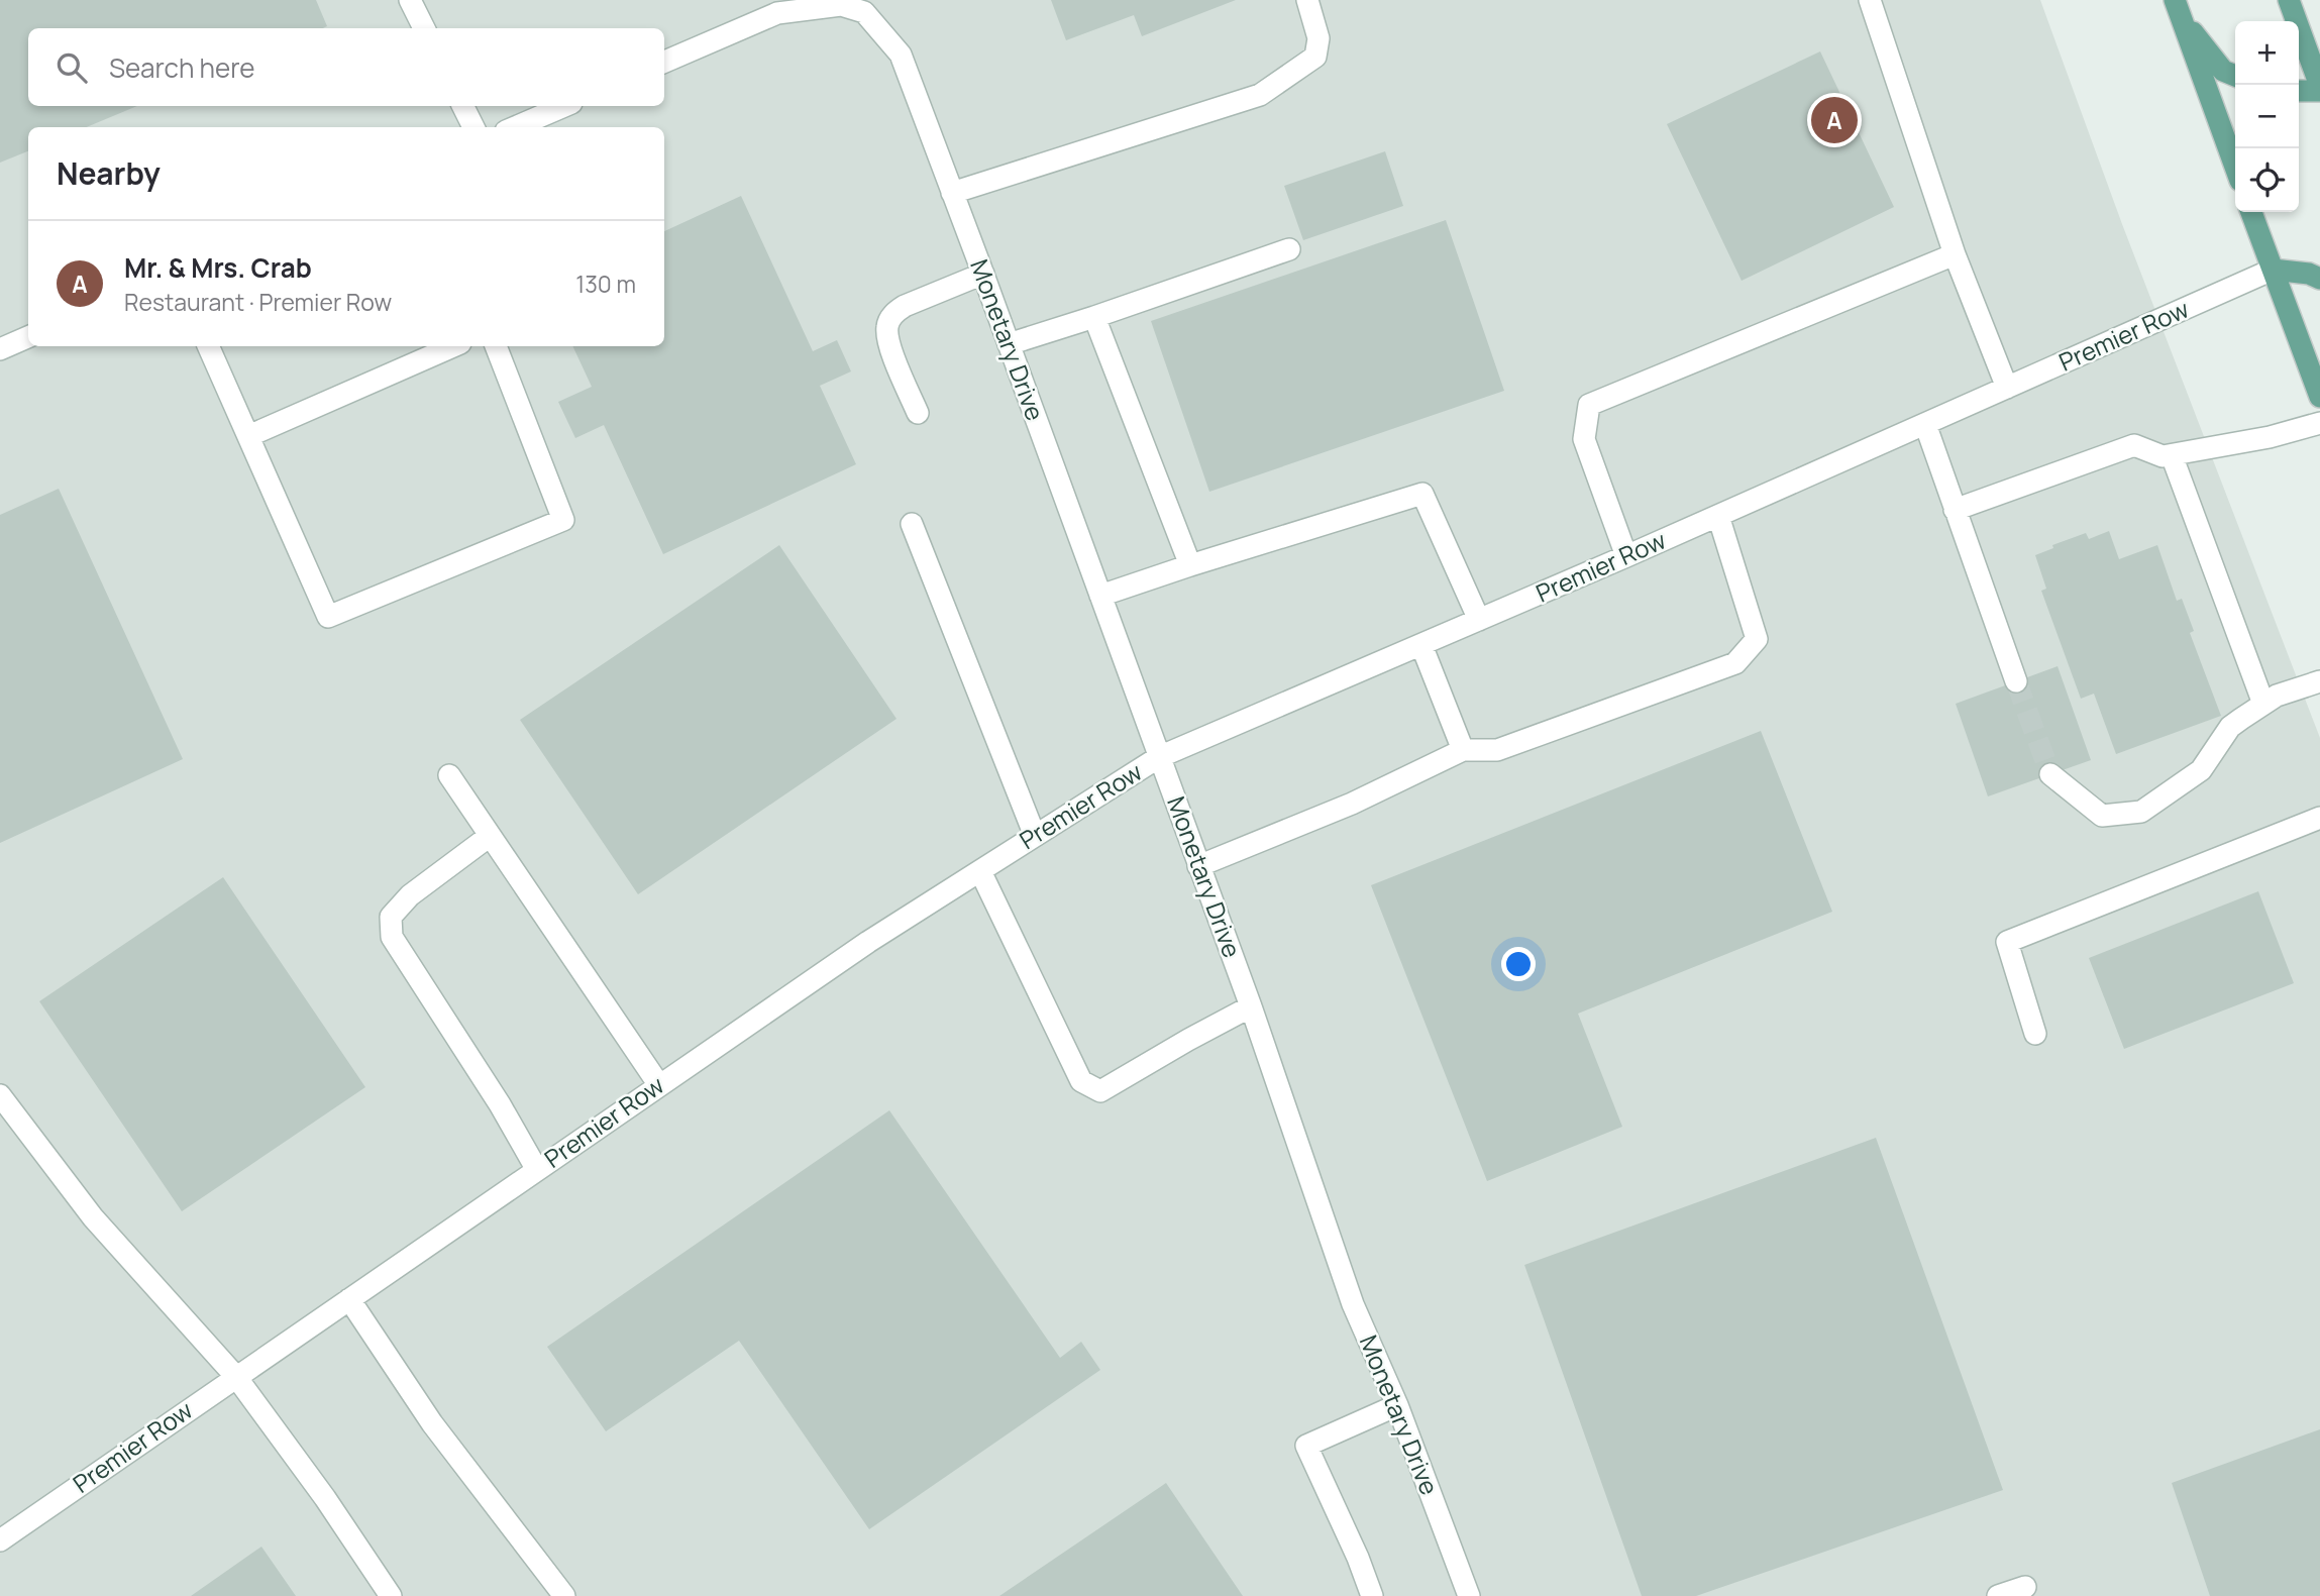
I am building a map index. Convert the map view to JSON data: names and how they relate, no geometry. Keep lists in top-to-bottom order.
{
  "streets": {
    "street": ["Premier Row", "Monetary Drive"]
  },
  "crossings": [
    ["Premier Row", "Monetary Drive"]
  ],
  "page": {
    "map_buttons": ["+", "−"],
    "search": "Search here",
    "pins": "A",
    "heading": "Nearby",
    "list": [
      {
        "mark": "A",
        "name": "Mr. & Mrs. Crab",
        "note": "Restaurant · Premier Row",
        "value": "130 m"
      }
    ]
  }
}
